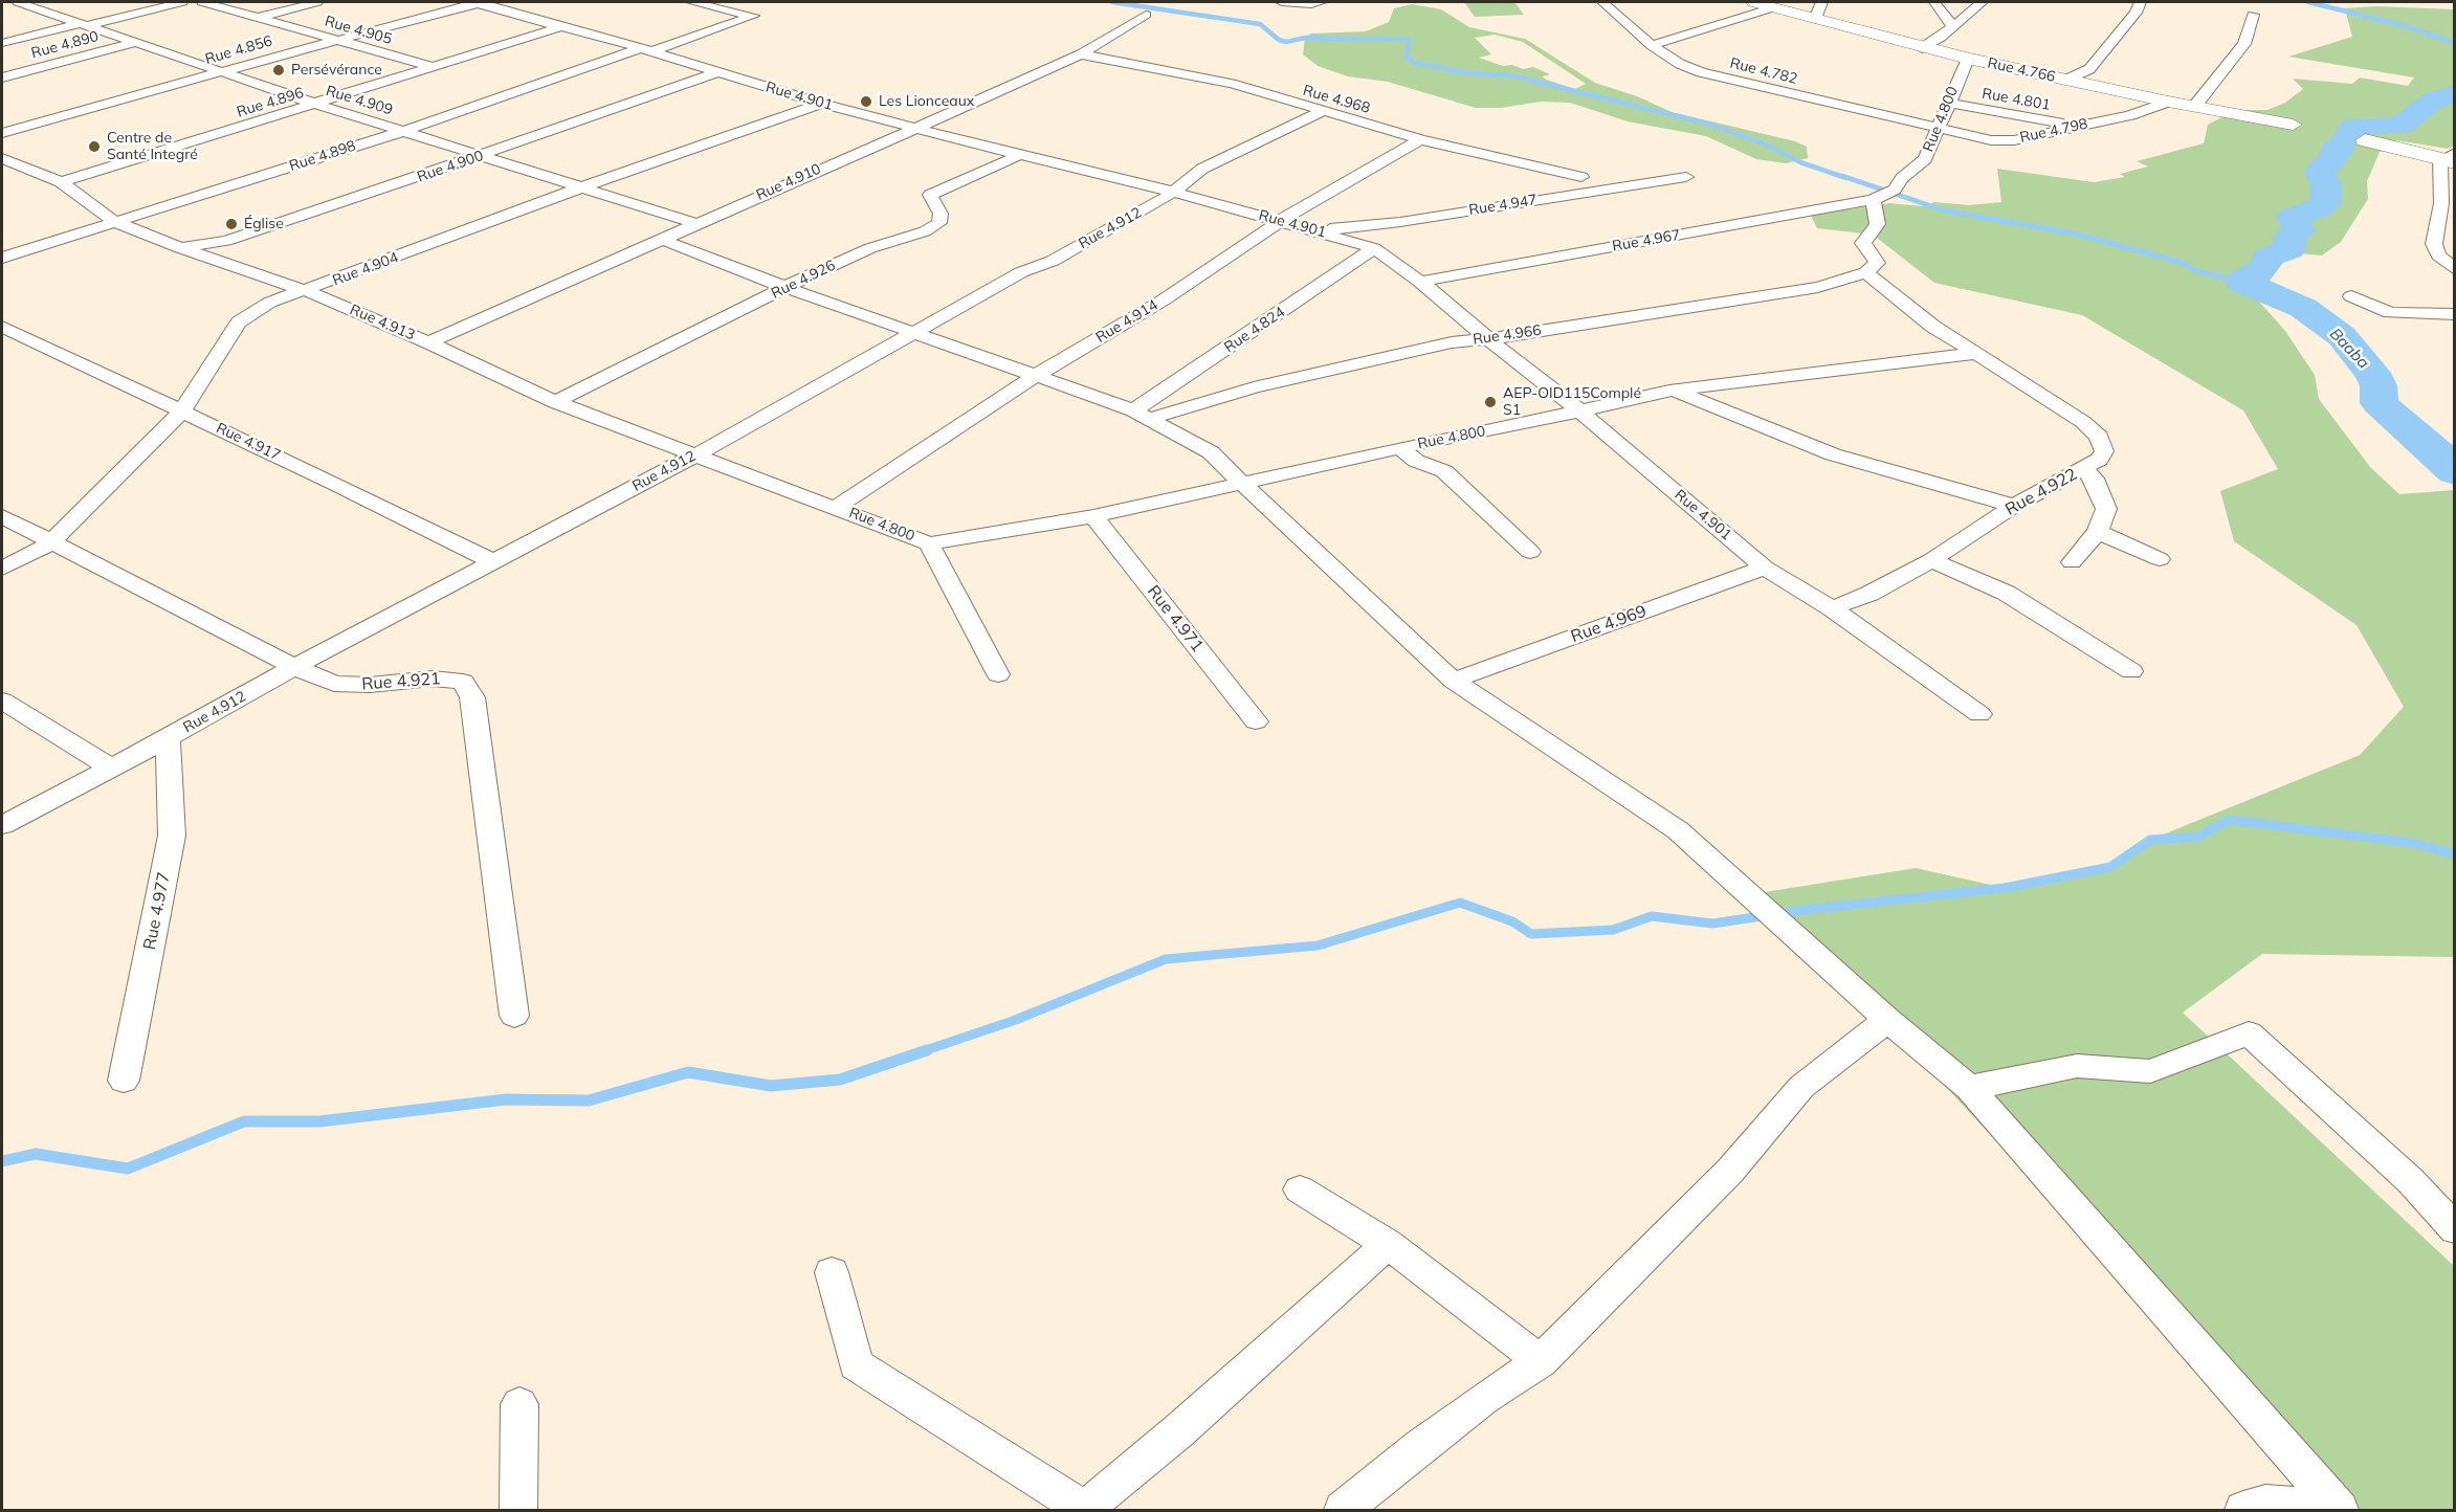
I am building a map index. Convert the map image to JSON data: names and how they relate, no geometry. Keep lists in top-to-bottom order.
{
  "streets": {
    "street": [
      "Rue 4.905",
      "Rue 4.890",
      "Rue 4.856",
      "Rue 4.766",
      "Rue 4.782",
      "Rue 4.901",
      "Rue 4.968",
      "Rue 4.801",
      "Rue 4.909",
      "Rue 4.896",
      "Rue 4.800",
      "Rue 4.798",
      "Rue 4.898",
      "Rue 4.900",
      "Rue 4.910",
      "Rue 4.947",
      "Rue 4.912",
      "Rue 4.967",
      "Rue 4.904",
      "Rue 4.926",
      "Rue 4.914",
      "Rue 4.913",
      "Rue 4.824",
      "Rue 4.966",
      "Rue 4.917",
      "Rue 4.922",
      "Rue 4.971",
      "Rue 4.969",
      "Rue 4.921",
      "Rue 4.977"
    ]
  },
  "crossings": [
    ["Rue 4.905", "Rue 4.856"],
    ["Rue 4.905", "Rue 4.896"],
    ["Rue 4.890", "Rue 4.909"],
    ["Rue 4.856", "Rue 4.901"],
    ["Rue 4.856", "Rue 4.909"],
    ["Rue 4.766", "Rue 4.800"],
    ["Rue 4.766", "Rue 4.798"],
    ["Rue 4.782", "Rue 4.800"],
    ["Rue 4.782", "Rue 4.798"],
    ["Rue 4.901", "Rue 4.896"],
    ["Rue 4.901", "Rue 4.800"],
    ["Rue 4.901", "Rue 4.898"],
    ["Rue 4.901", "Rue 4.900"],
    ["Rue 4.901", "Rue 4.910"],
    ["Rue 4.901", "Rue 4.947"],
    ["Rue 4.901", "Rue 4.912"],
    ["Rue 4.901", "Rue 4.967"],
    ["Rue 4.901", "Rue 4.904"],
    ["Rue 4.901", "Rue 4.926"],
    ["Rue 4.901", "Rue 4.914"],
    ["Rue 4.901", "Rue 4.824"],
    ["Rue 4.901", "Rue 4.966"],
    ["Rue 4.901", "Rue 4.922"],
    ["Rue 4.901", "Rue 4.969"],
    ["Rue 4.968", "Rue 4.910"],
    ["Rue 4.968", "Rue 4.912"],
    ["Rue 4.968", "Rue 4.914"],
    ["Rue 4.801", "Rue 4.800"],
    ["Rue 4.801", "Rue 4.798"],
    ["Rue 4.909", "Rue 4.896"],
    ["Rue 4.909", "Rue 4.898"],
    ["Rue 4.909", "Rue 4.900"],
    ["Rue 4.909", "Rue 4.910"],
    ["Rue 4.909", "Rue 4.904"],
    ["Rue 4.896", "Rue 4.913"],
    ["Rue 4.800", "Rue 4.798"],
    ["Rue 4.800", "Rue 4.912"],
    ["Rue 4.800", "Rue 4.967"],
    ["Rue 4.800", "Rue 4.914"],
    ["Rue 4.800", "Rue 4.913"],
    ["Rue 4.800", "Rue 4.922"],
    ["Rue 4.800", "Rue 4.971"],
    ["Rue 4.898", "Rue 4.913"],
    ["Rue 4.900", "Rue 4.913"],
    ["Rue 4.910", "Rue 4.913"],
    ["Rue 4.912", "Rue 4.913"],
    ["Rue 4.912", "Rue 4.917"],
    ["Rue 4.912", "Rue 4.921"],
    ["Rue 4.912", "Rue 4.977"],
    ["Rue 4.904", "Rue 4.913"],
    ["Rue 4.904", "Rue 4.917"],
    ["Rue 4.904", "Rue 4.921"],
    ["Rue 4.926", "Rue 4.913"],
    ["Rue 4.824", "Rue 4.966"]
  ],
  "water": ["Baaba"],
  "places": [
    "Persévérance",
    "Les Lionceaux",
    "Centre de Santé Integré",
    "Église",
    "AEP-OID115Complé S1"
  ]
}
